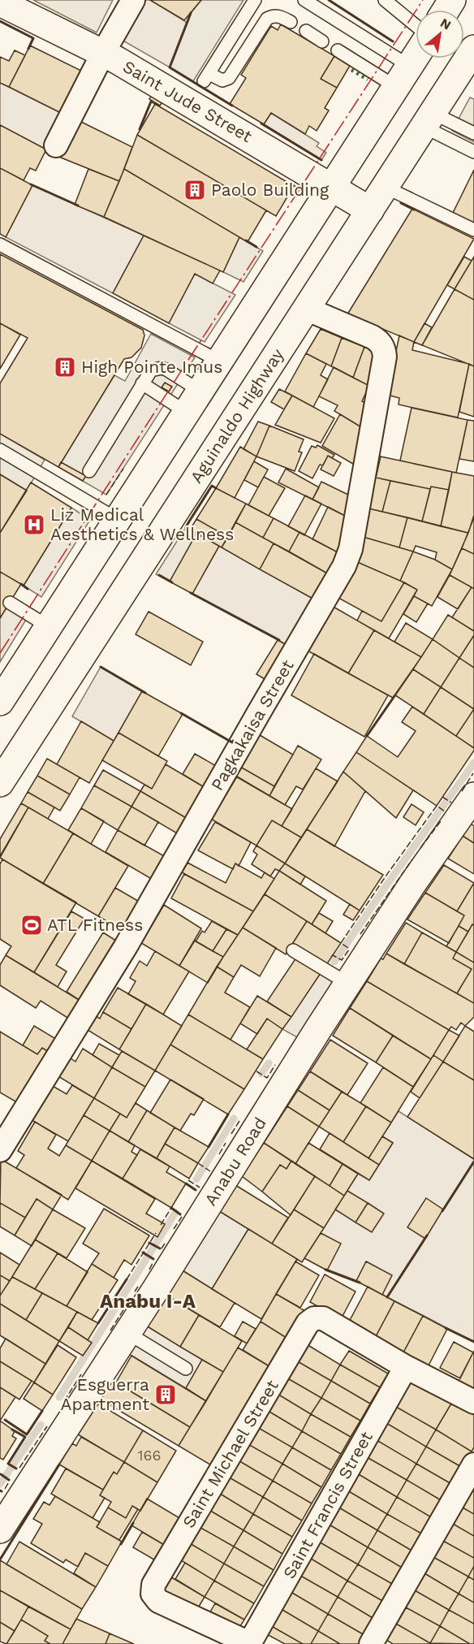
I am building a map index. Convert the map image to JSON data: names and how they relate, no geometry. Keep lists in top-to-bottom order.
{
  "streets": {
    "main road": ["Saint Jude Street", "Aguinaldo Highway", "Anabu Road"],
    "street": ["Pagkakaisa Street", "Saint Michael Street", "Saint Francis Street"]
  },
  "crossings": [
    ["Saint Jude Street", "Aguinaldo Highway"],
    ["Aguinaldo Highway", "Pagkakaisa Street"],
    ["Saint Michael Street", "Saint Francis Street"]
  ],
  "districts": ["Anabu I-A"],
  "places": {
    "building": ["Paolo Building", "High Pointe Imus", "Esguerra Apartment"],
    "hospital": ["Liz Medical Aesthetics & Wellness"],
    "sports": ["ATL Fitness"]
  },
  "house_numbers": ["166"],
  "north": "top right"
}
